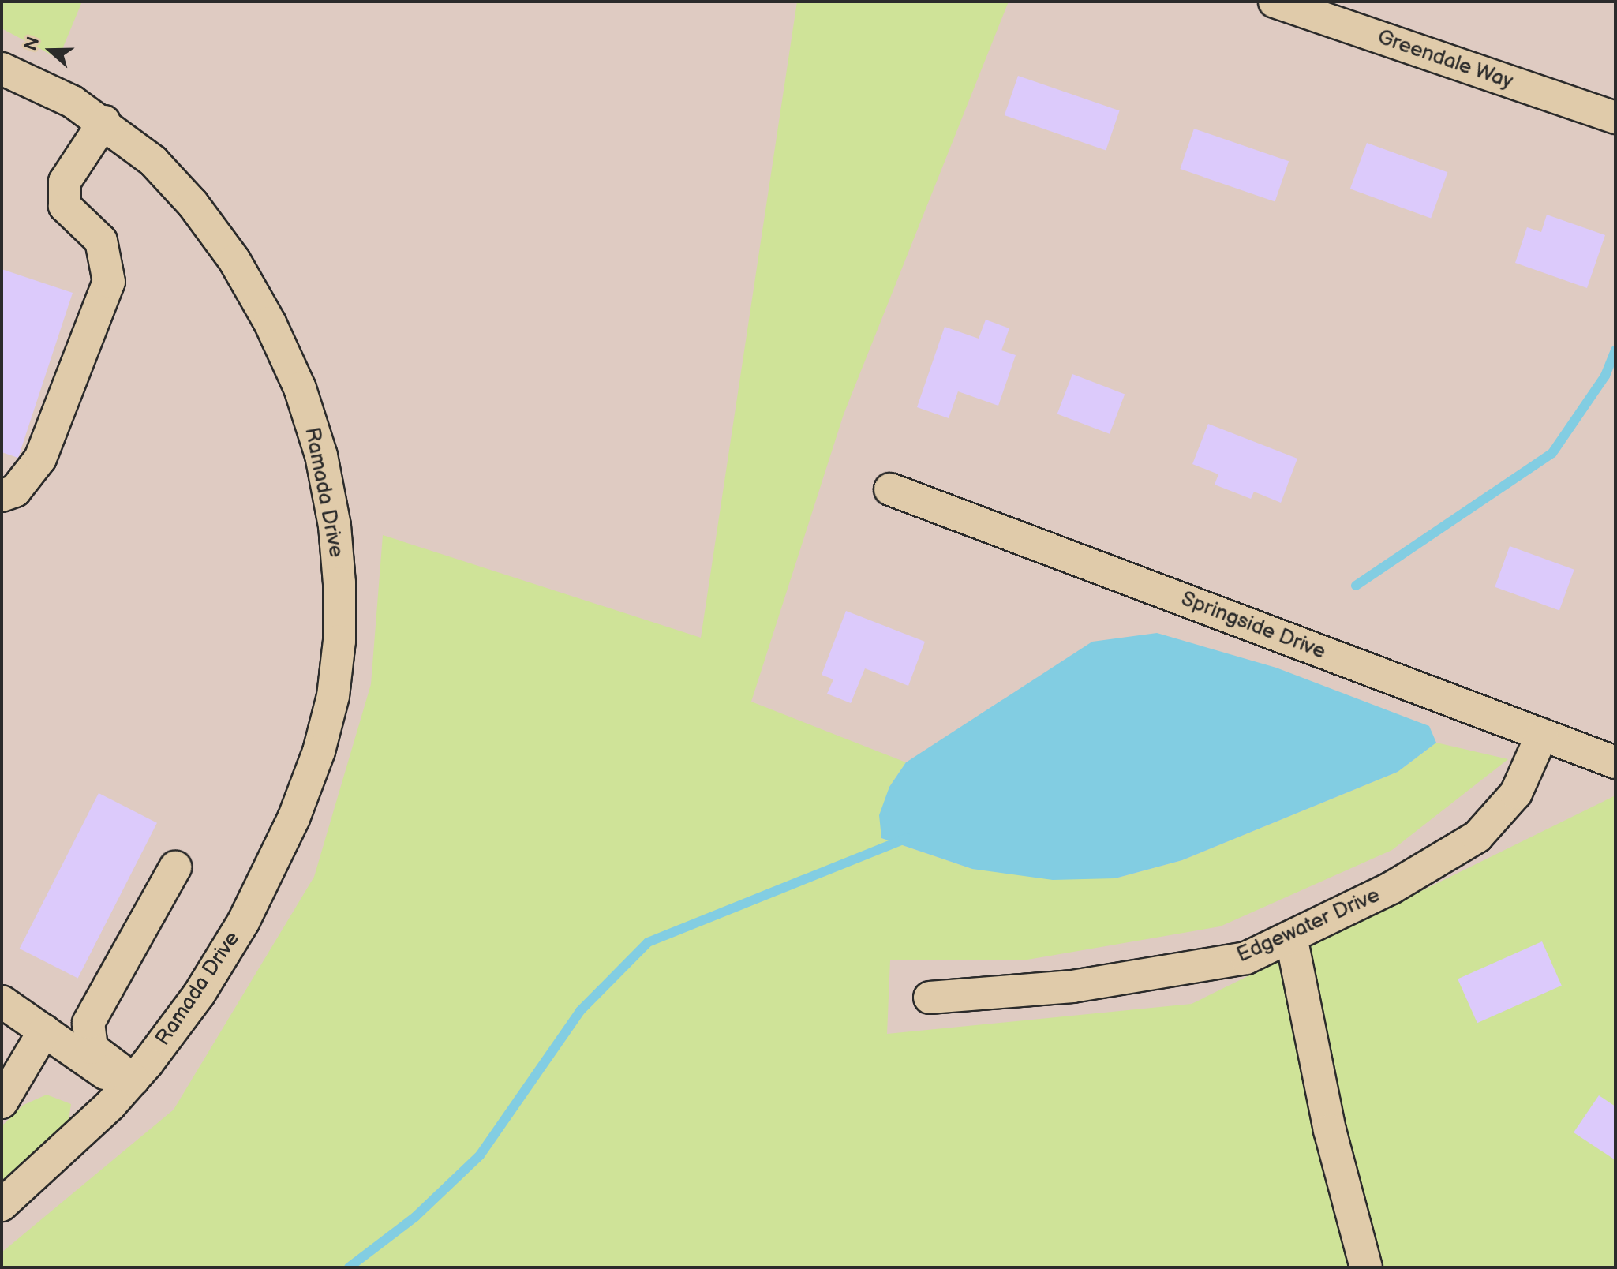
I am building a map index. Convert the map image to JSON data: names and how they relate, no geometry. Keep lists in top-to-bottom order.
{
  "streets": {
    "street": [
      "Greendale Way",
      "Ramada Drive",
      "Springside Drive",
      "Edgewater Drive"
    ]
  },
  "crossings": [
    ["Springside Drive", "Edgewater Drive"]
  ],
  "north": "left"
}
